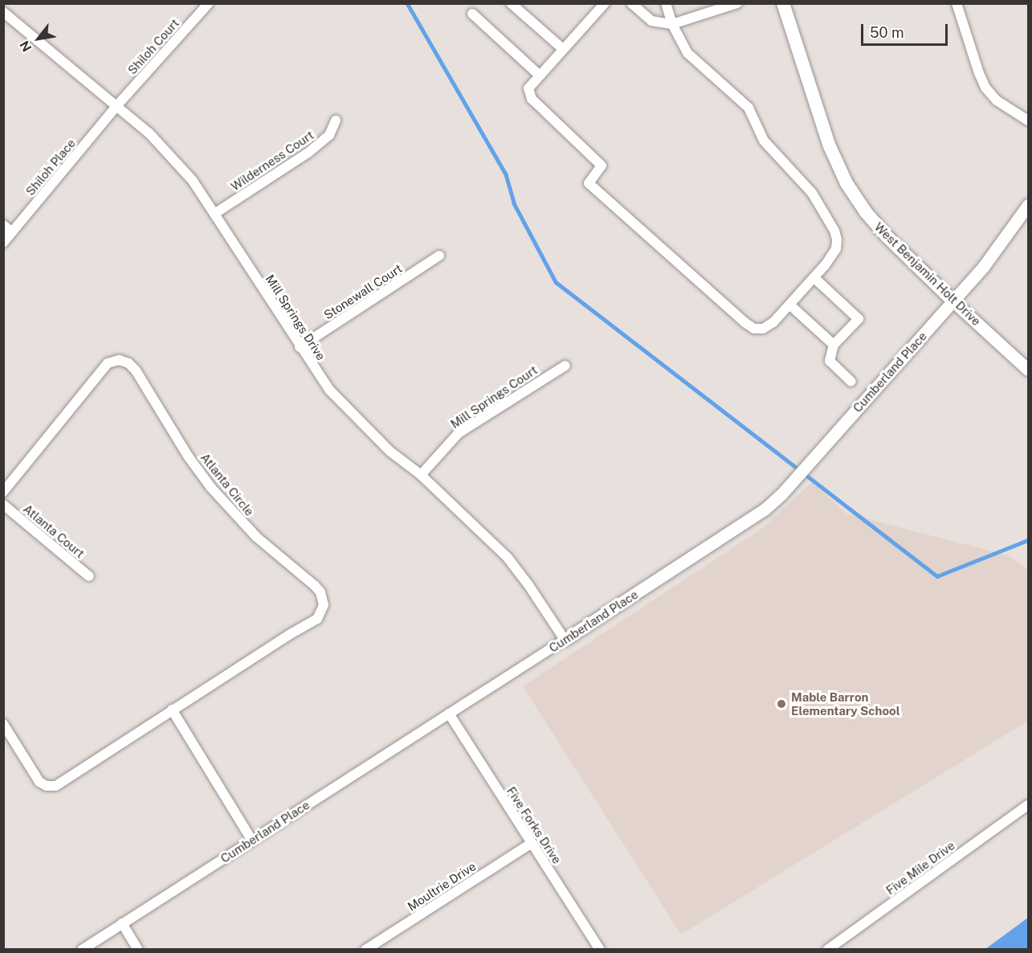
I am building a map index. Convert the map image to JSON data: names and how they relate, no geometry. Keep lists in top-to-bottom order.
{
  "streets": {
    "main road": ["West Benjamin Holt Drive"],
    "street": [
      "Shiloh Court",
      "Wilderness Court",
      "Shiloh Place",
      "Stonewall Court",
      "Mill Springs Drive",
      "Cumberland Place",
      "Mill Springs Court",
      "Atlanta Circle",
      "Atlanta Court",
      "Five Forks Drive",
      "Five Mile Drive",
      "Moultrie Drive"
    ]
  },
  "crossings": [
    ["Shiloh Court", "Shiloh Place"],
    ["Shiloh Court", "Mill Springs Drive"],
    ["Wilderness Court", "Mill Springs Drive"],
    ["Shiloh Place", "Mill Springs Drive"],
    ["West Benjamin Holt Drive", "Cumberland Place"],
    ["Stonewall Court", "Mill Springs Drive"],
    ["Mill Springs Drive", "Cumberland Place"],
    ["Mill Springs Drive", "Mill Springs Court"],
    ["Cumberland Place", "Five Forks Drive"],
    ["Five Forks Drive", "Moultrie Drive"]
  ],
  "places": ["Mable Barron Elementary School"],
  "scale_bar": "50 m",
  "north": "bottom left"
}
